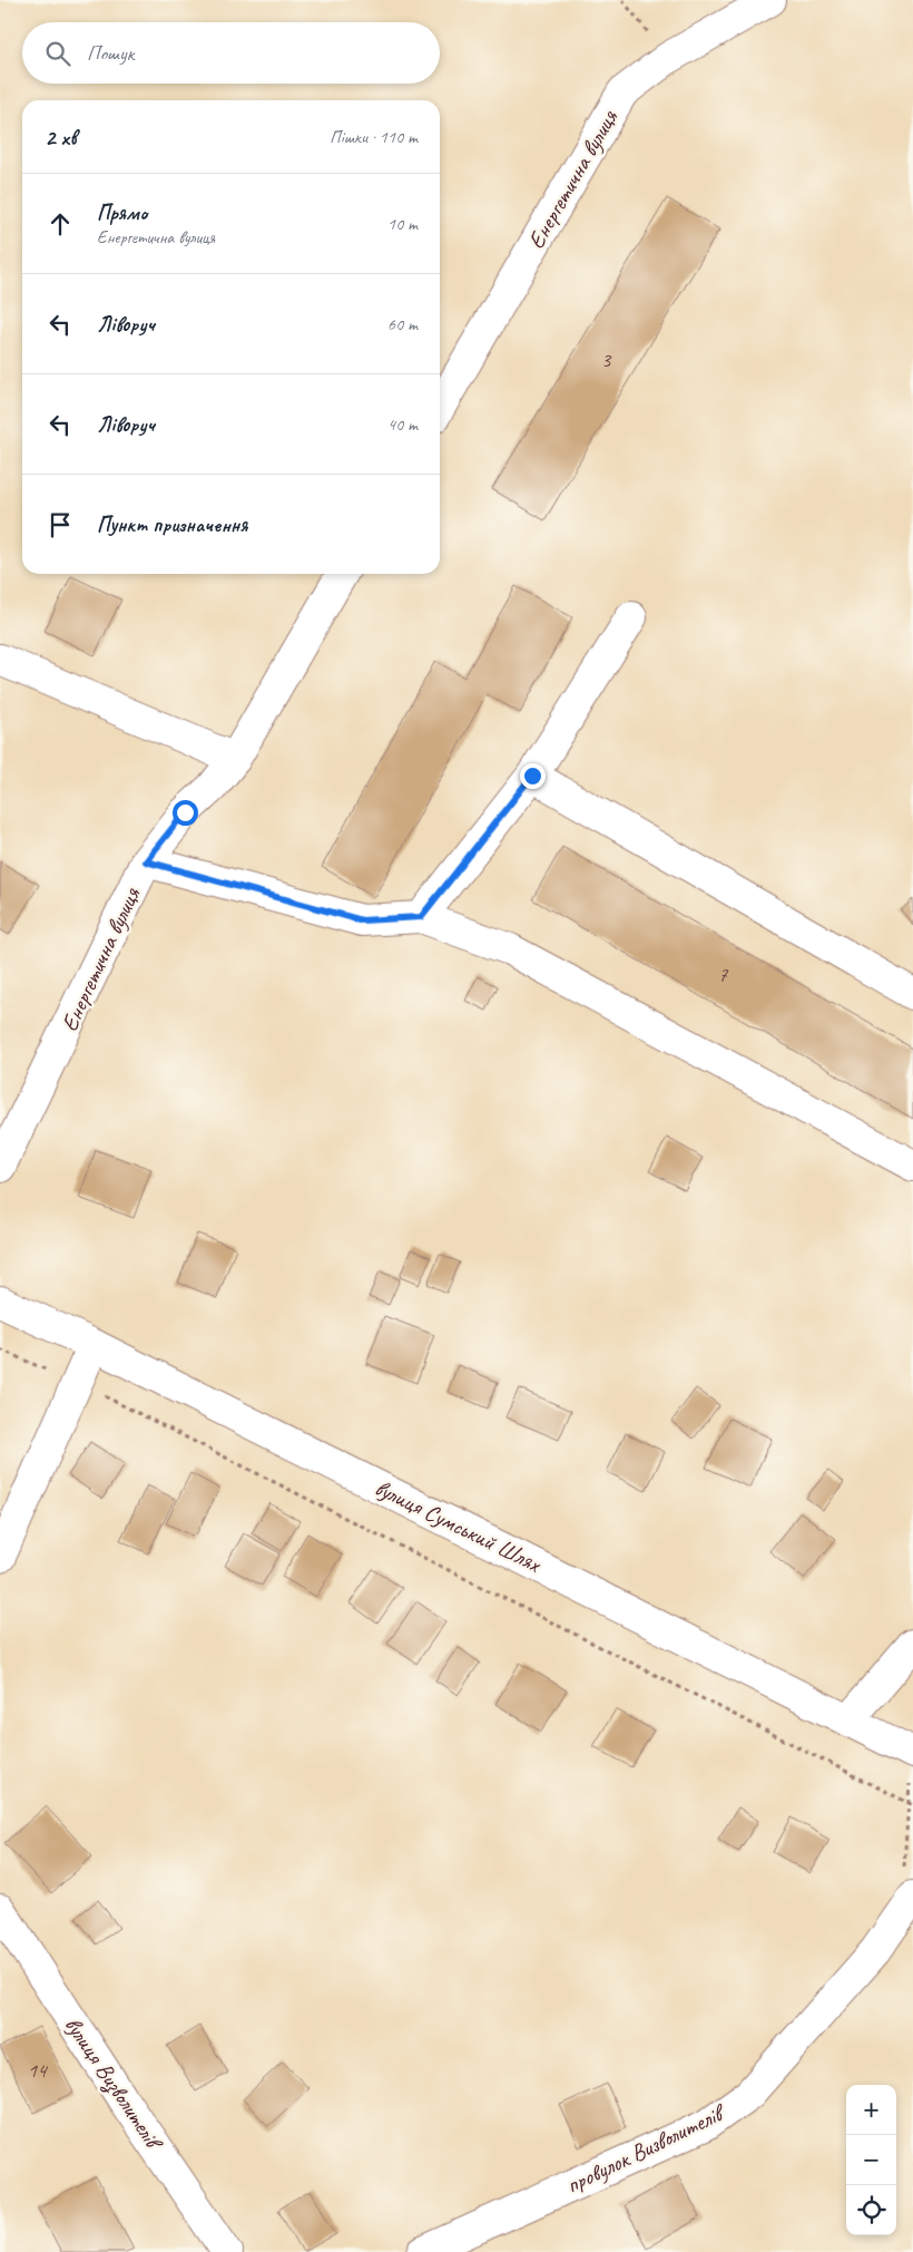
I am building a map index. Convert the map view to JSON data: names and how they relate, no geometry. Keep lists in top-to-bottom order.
{
  "streets": {
    "street": [
      "Енергетична вулиця",
      "вулиця Сумський Шлях",
      "вулиця Визволителів",
      "провулок Визволителів"
    ]
  },
  "house_numbers": ["3", "7", "14"],
  "page": {
    "search": "Пошук",
    "heading": ["2 хв", "Пішки · 110 m"],
    "list": [
      ["Прямо", "Енергетична вулиця", "10 m"],
      ["Ліворуч", "60 m"],
      ["Ліворуч", "40 m"],
      "Пункт призначення"
    ],
    "map_buttons": ["+", "−"]
  }
}
